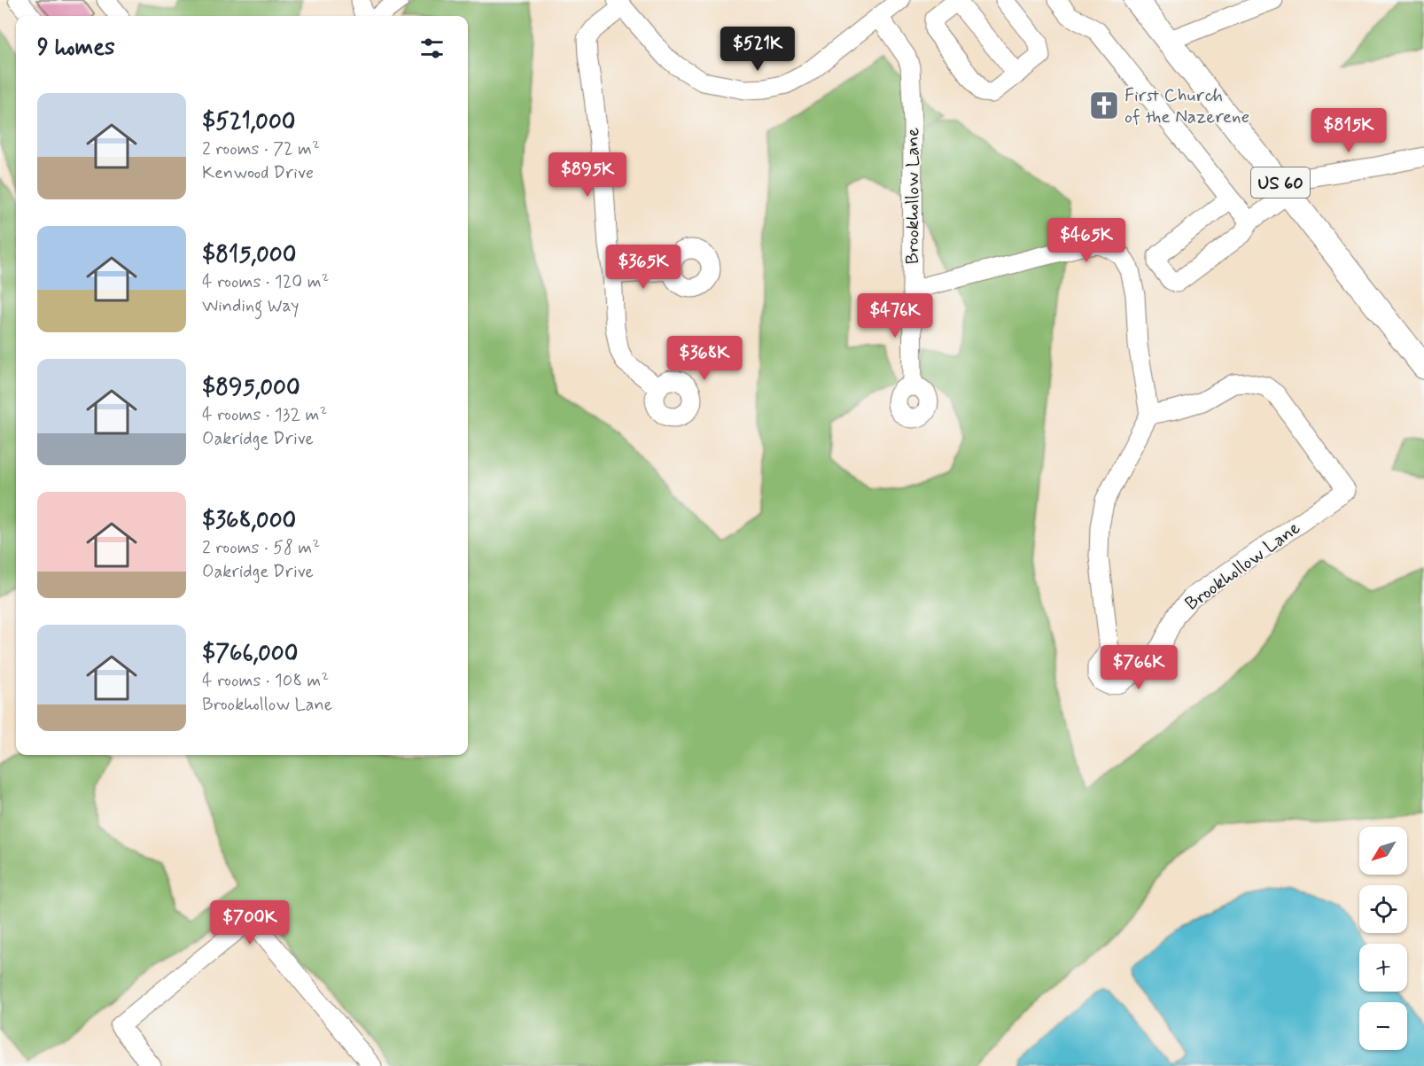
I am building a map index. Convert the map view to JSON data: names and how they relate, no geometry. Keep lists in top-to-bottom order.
{
  "streets": {
    "main road": ["US 60"],
    "street": ["Brookhollow Lane"]
  },
  "places": {
    "church": ["First Church of the Nazerene"]
  },
  "north": "bottom left",
  "page": {
    "heading": "9 homes",
    "price": [
      "$521K",
      "$815K",
      "$895K",
      "$465K",
      "$365K",
      "$476K",
      "$368K",
      "$766K",
      "$700K"
    ],
    "list": [
      {
        "name": "$521,000",
        "note": "2 rooms · 72 m² · Kenwood Drive"
      },
      {
        "name": "$815,000",
        "note": "4 rooms · 120 m² · Winding Way"
      },
      {
        "name": "$895,000",
        "note": "4 rooms · 132 m² · Oakridge Drive"
      },
      {
        "name": "$368,000",
        "note": "2 rooms · 58 m² · Oakridge Drive"
      },
      {
        "name": "$766,000",
        "note": "4 rooms · 108 m² · Brookhollow Lane"
      }
    ],
    "map_buttons": ["+", "−"]
  }
}
